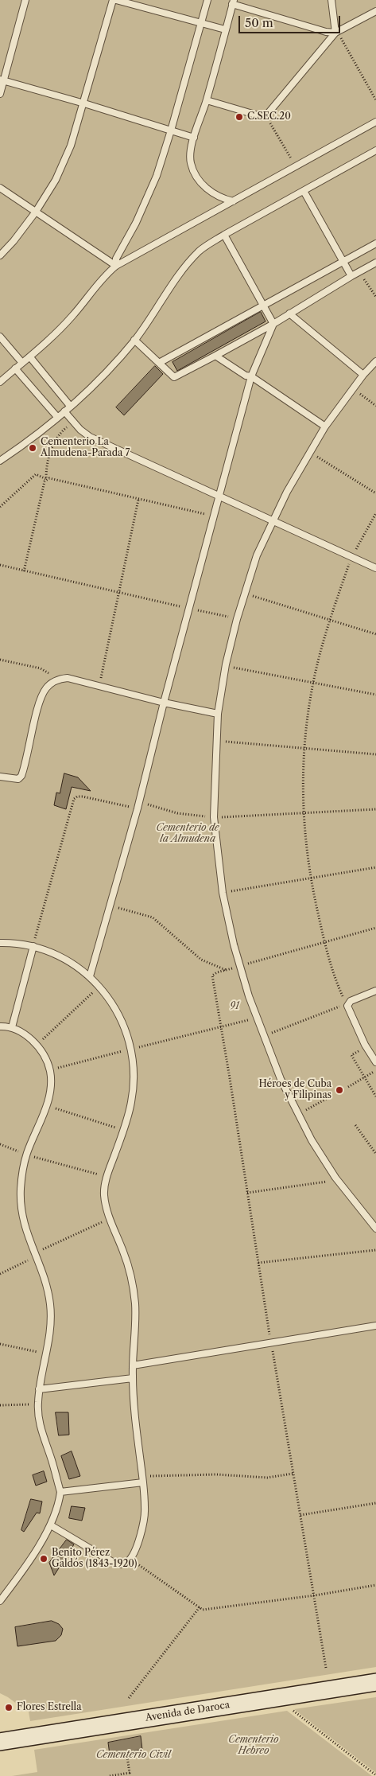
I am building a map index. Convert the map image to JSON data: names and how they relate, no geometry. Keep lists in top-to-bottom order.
{
  "streets": {
    "street": ["Avenida de Daroca"]
  },
  "parks": [
    "Cementerio de la Almudena",
    "91",
    "Cementerio Hebreo",
    "Cementerio Civil"
  ],
  "places": [
    "C.SEC.20",
    "Cementerio La Almudena-Parada 7",
    "Héroes de Cuba y Filipinas",
    "Benito Pérez Galdós (1843-1920)",
    "Flores Estrella"
  ],
  "scale_bar": "50 m"
}
